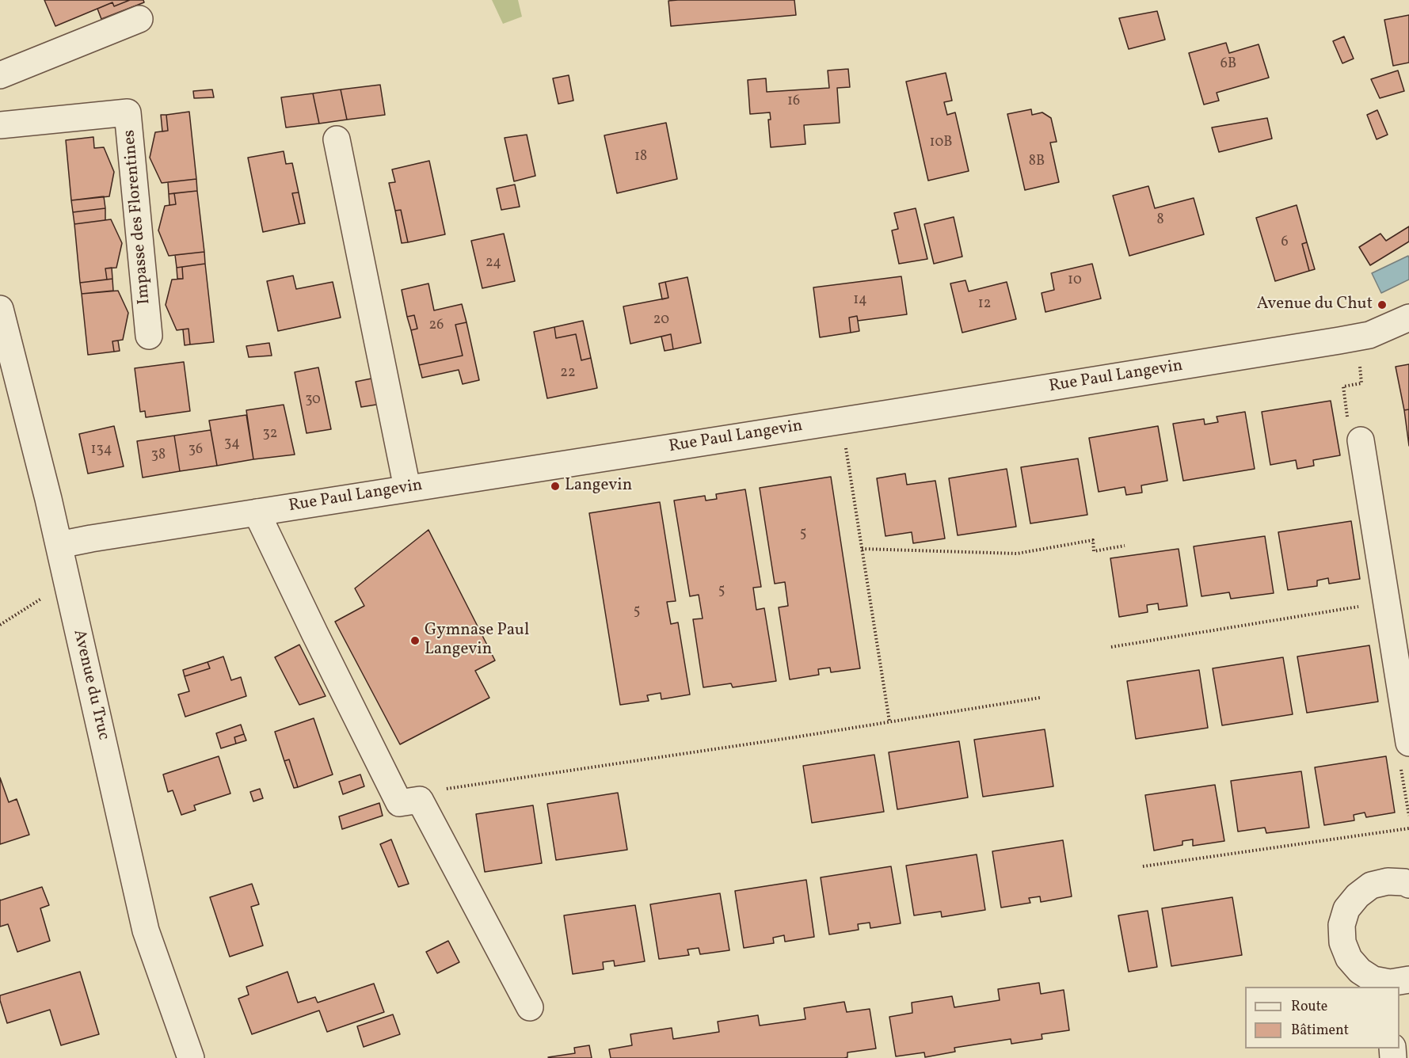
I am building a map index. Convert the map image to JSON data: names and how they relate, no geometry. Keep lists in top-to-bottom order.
{
  "streets": {
    "street": ["Impasse des Florentines", "Rue Paul Langevin", "Avenue du Truc"]
  },
  "crossings": [
    ["Rue Paul Langevin", "Avenue du Truc"]
  ],
  "places": ["Avenue du Chut", "Langevin", "Gymnase Paul Langevin"],
  "house_numbers": [
    "6B",
    "16",
    "10B",
    "18",
    "8B",
    "8",
    "6",
    "24",
    "10",
    "14",
    "12",
    "20",
    "26",
    "22",
    "30",
    "32",
    "34",
    "134",
    "36",
    "38",
    "5",
    "5",
    "5"
  ],
  "legend": ["Route", "Bâtiment"]
}
